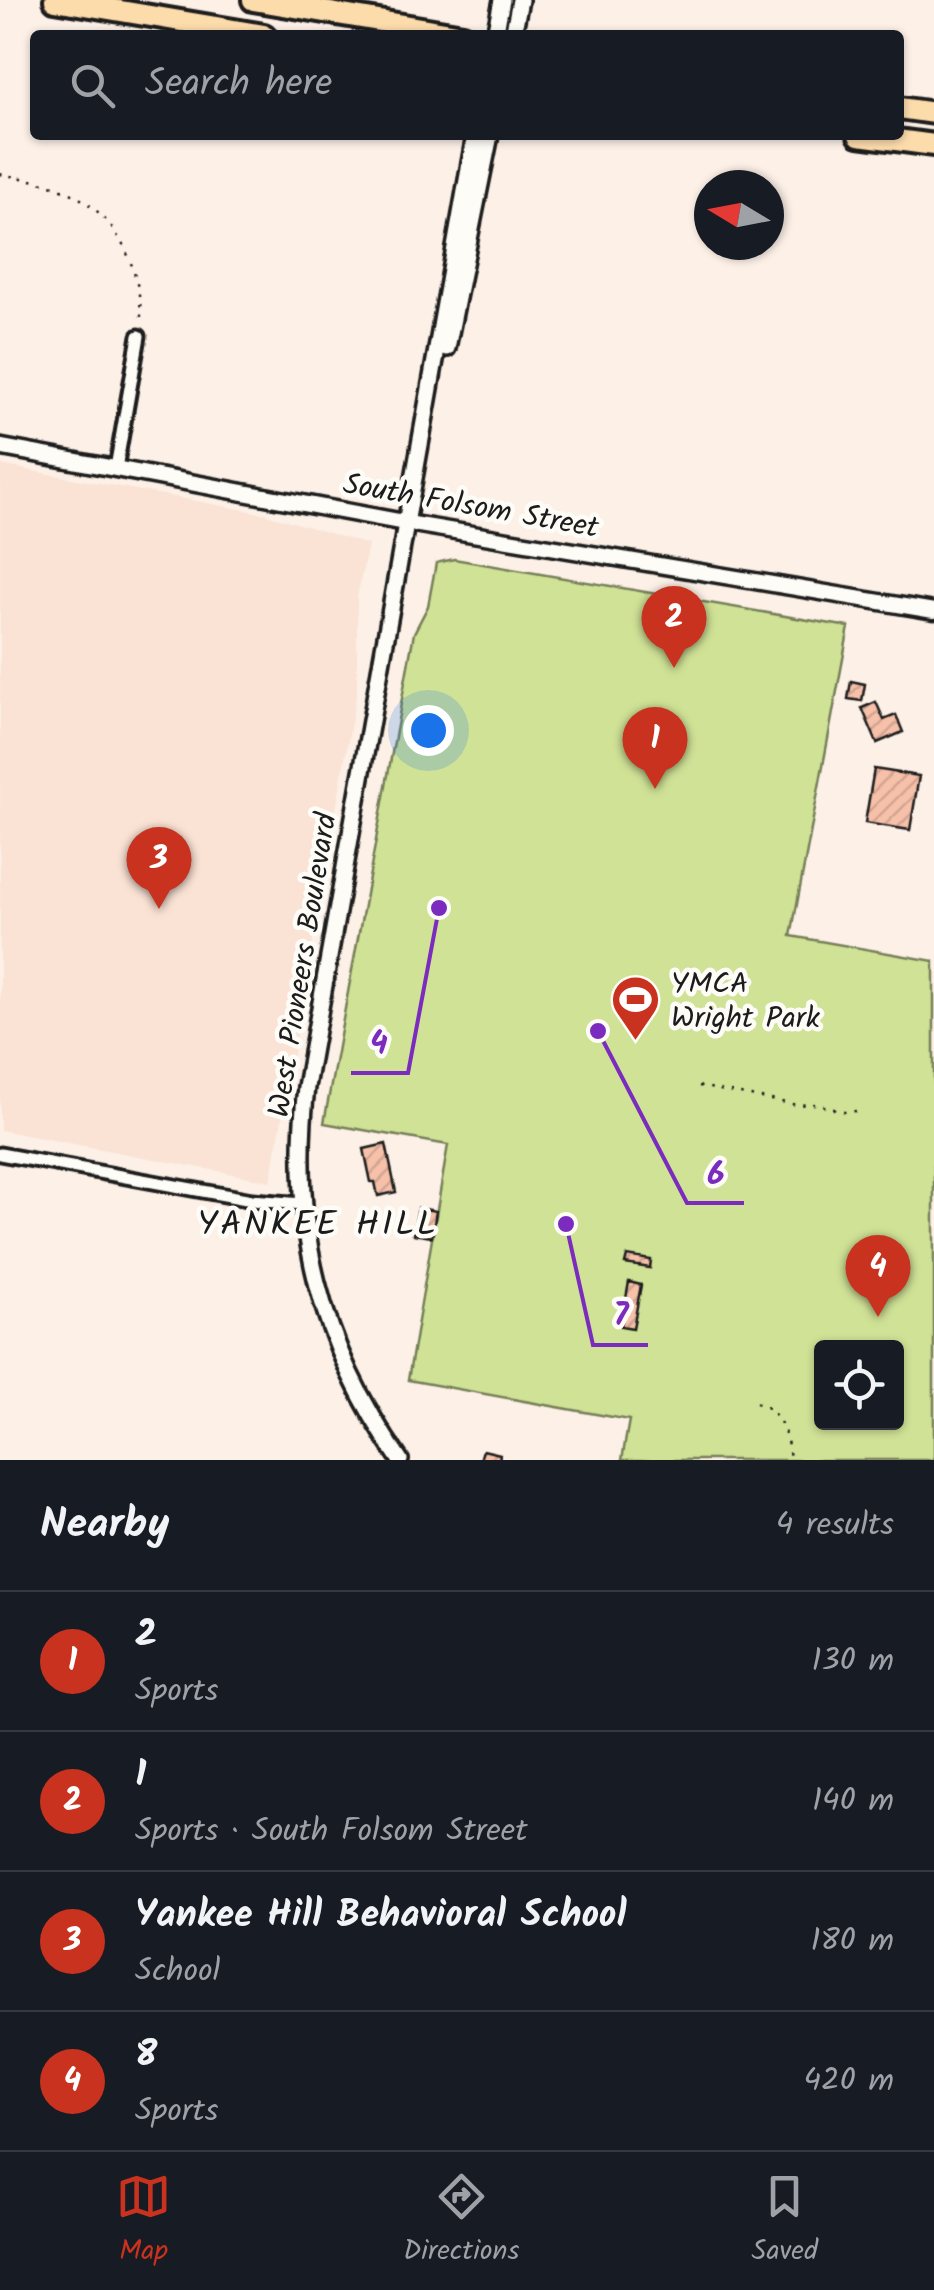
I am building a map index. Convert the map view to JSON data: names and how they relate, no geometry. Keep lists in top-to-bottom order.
{
  "streets": {
    "main road": ["South Folsom Street", "West Pioneers Boulevard"]
  },
  "crossings": [
    ["South Folsom Street", "West Pioneers Boulevard"]
  ],
  "districts": ["YANKEE HILL"],
  "places": {
    "other": ["4", "6", "7"],
    "sports": ["YMCA Wright Park"]
  },
  "north": "left",
  "page": {
    "search": "Search here",
    "pins": [
      "2",
      "1",
      "3",
      "4"
    ],
    "heading": ["Nearby", "4 results"],
    "list": [
      {
        "mark": "1",
        "name": "2",
        "note": "Sports",
        "value": "130 m"
      },
      {
        "mark": "2",
        "name": "1",
        "note": "Sports · South Folsom Street",
        "value": "140 m"
      },
      {
        "mark": "3",
        "name": "Yankee Hill Behavioral School",
        "note": "School",
        "value": "180 m"
      },
      {
        "mark": "4",
        "name": "8",
        "note": "Sports",
        "value": "420 m"
      }
    ],
    "nav": ["Map", "Directions", "Saved"]
  }
}
